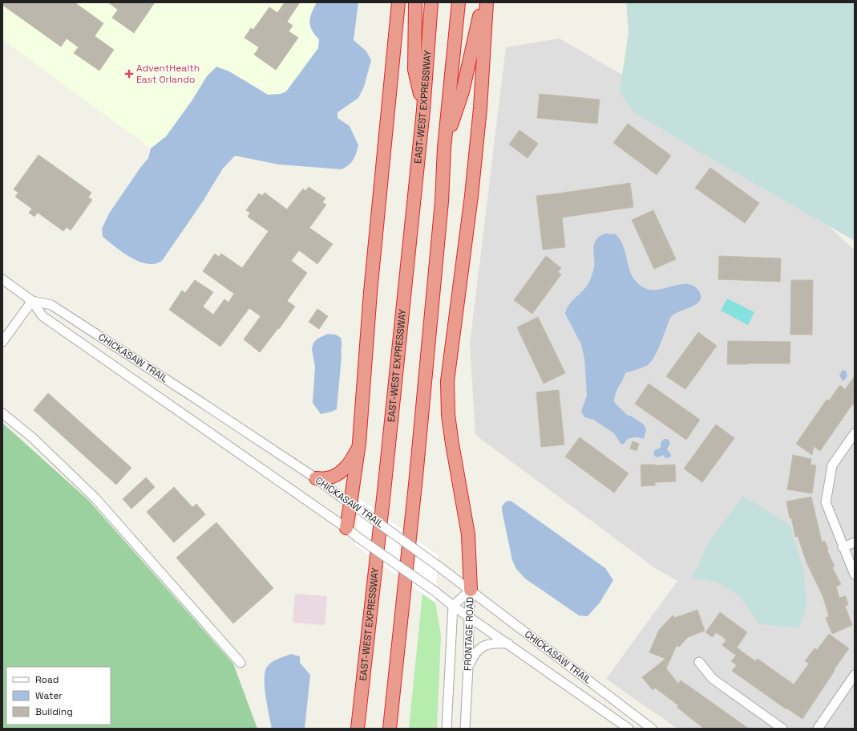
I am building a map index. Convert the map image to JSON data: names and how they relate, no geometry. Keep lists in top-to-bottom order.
{
  "streets": {
    "highway": ["EAST-WEST EXPRESSWAY"],
    "street": ["CHICKASAW TRAIL", "FRONTAGE ROAD"]
  },
  "crossings": [
    ["CHICKASAW TRAIL", "FRONTAGE ROAD"]
  ],
  "places": {
    "health": ["AdventHealth East Orlando"]
  },
  "legend": ["Road", "Water", "Building"]
}
